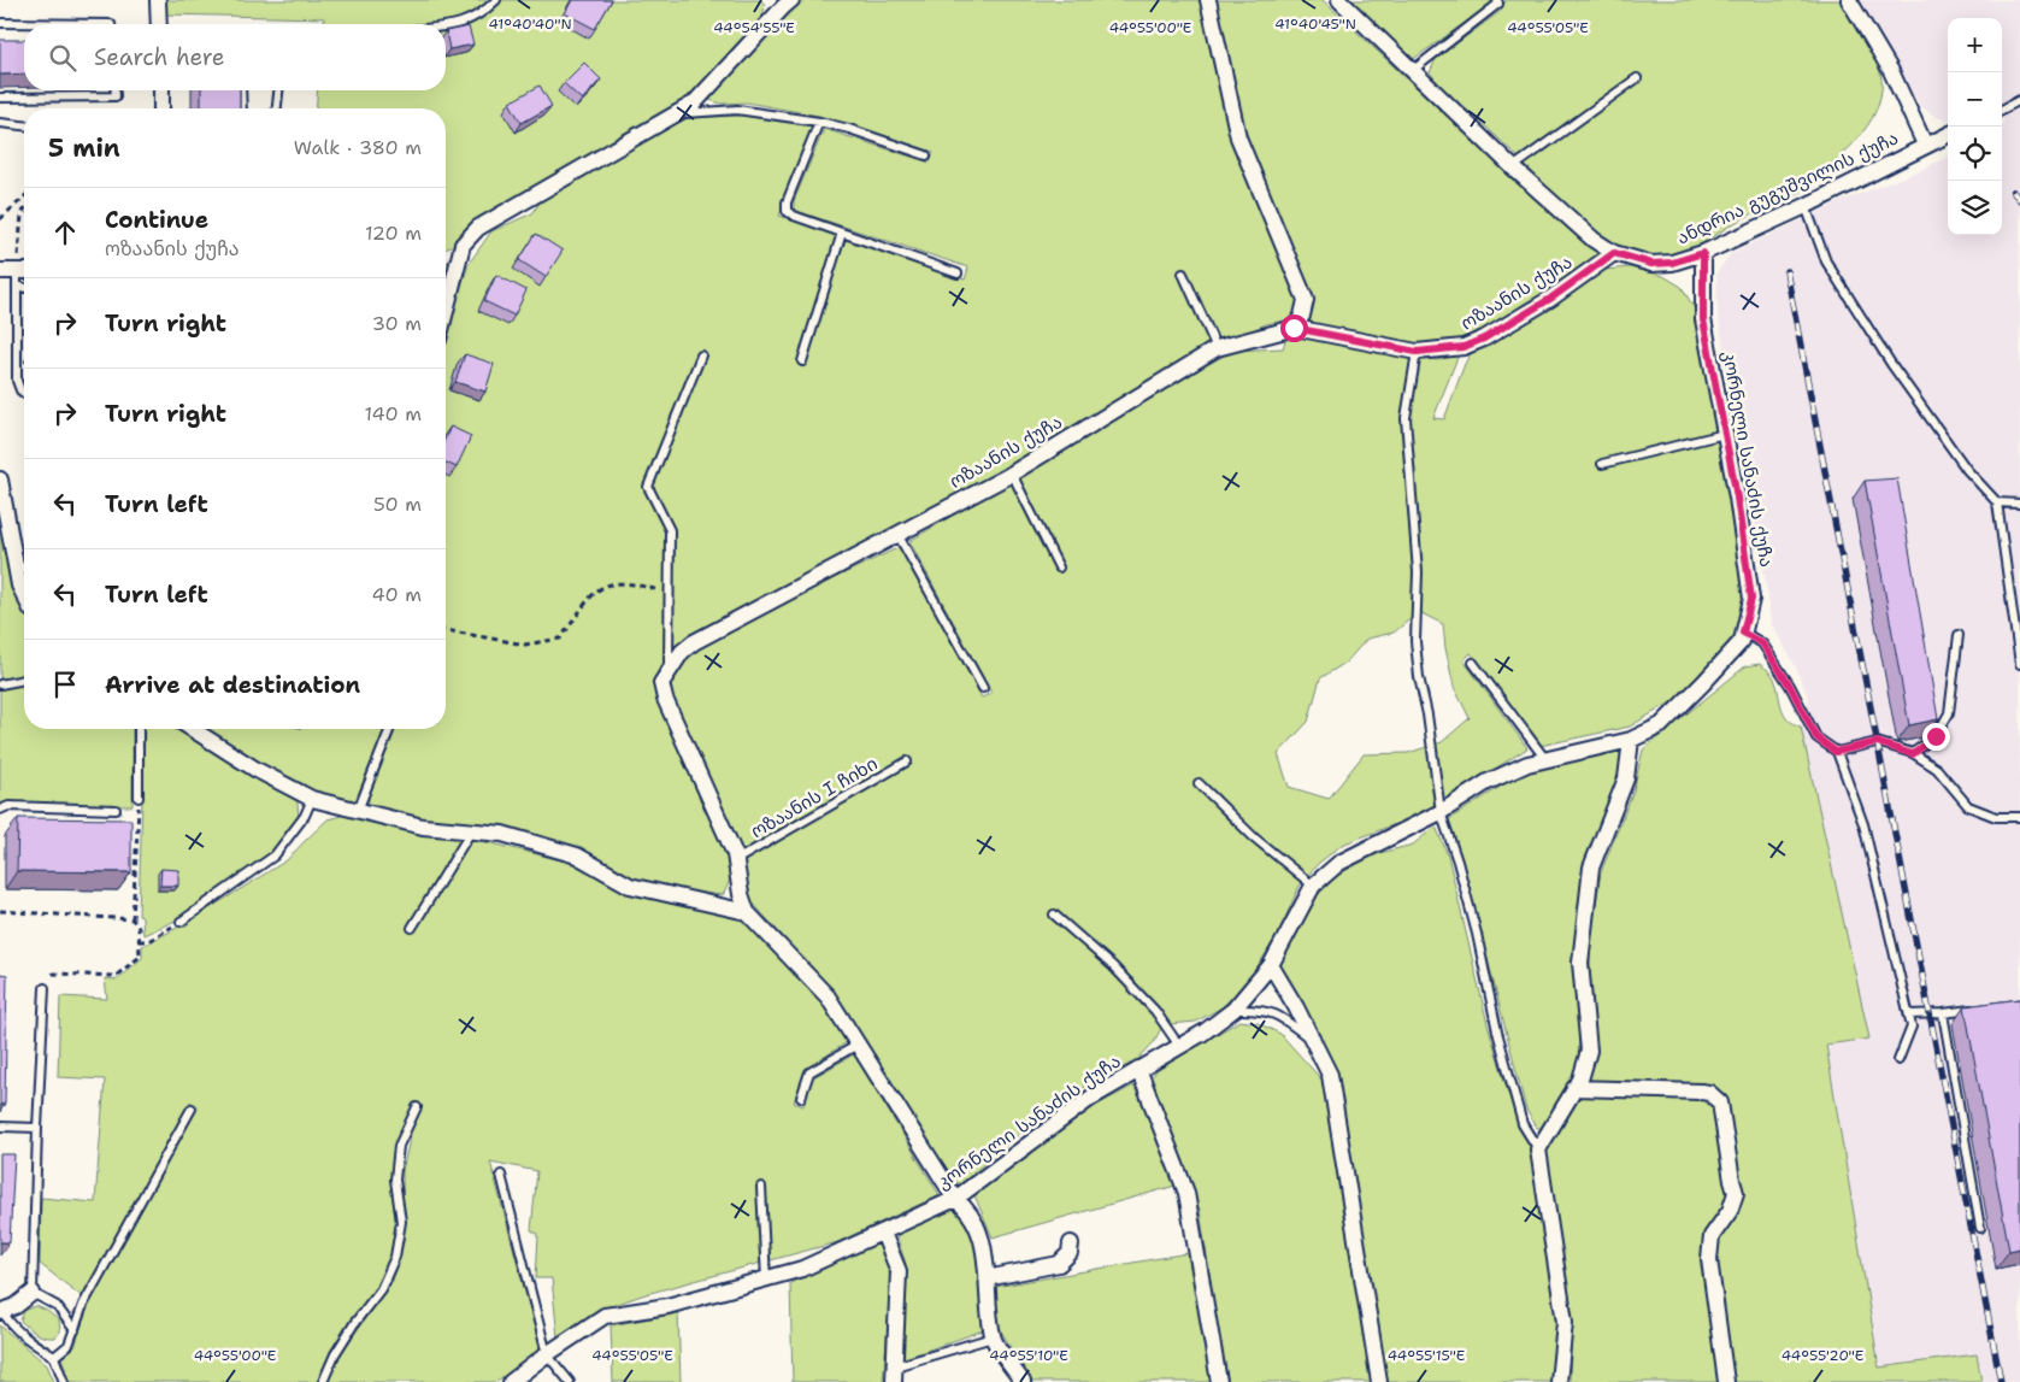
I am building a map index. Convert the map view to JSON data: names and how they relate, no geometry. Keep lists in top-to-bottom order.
{
  "streets": {
    "street": ["ანდრია გუგუშვილის ქუჩა", "ოზაანის ქუჩა", "კორნელი სანაძის ქუჩა"],
    "lane": ["ოზაანის I ჩიხი"]
  },
  "crossings": [
    ["ანდრია გუგუშვილის ქუჩა", "ოზაანის ქუჩა"],
    ["ანდრია გუგუშვილის ქუჩა", "კორნელი სანაძის ქუჩა"]
  ],
  "page": {
    "map_buttons": ["+", "−"],
    "search": "Search here",
    "heading": ["5 min", "Walk · 380 m"],
    "list": [
      ["Continue", "ოზაანის ქუჩა", "120 m"],
      ["Turn right", "30 m"],
      ["Turn right", "140 m"],
      ["Turn left", "50 m"],
      ["Turn left", "40 m"],
      "Arrive at destination"
    ]
  },
  "coordinates": [
    "41°40'40\"N",
    "41°40'45\"N",
    "44°54'55\"E",
    "44°55'00\"E",
    "44°55'05\"E",
    "44°55'10\"E",
    "44°55'15\"E",
    "44°55'20\"E"
  ]
}
